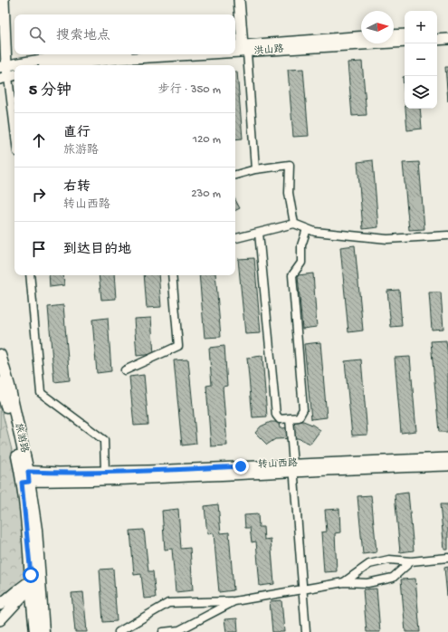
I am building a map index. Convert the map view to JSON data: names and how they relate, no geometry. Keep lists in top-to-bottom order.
{
  "streets": {
    "main road": ["洪山路", "旅游路", "转山西路"]
  },
  "crossings": [
    ["旅游路", "转山西路"]
  ],
  "north": "right",
  "page": {
    "map_buttons": ["+", "−"],
    "search": "搜索地点",
    "heading": ["5 分钟", "步行 · 350 m"],
    "list": [
      ["直行", "旅游路", "120 m"],
      ["右转", "转山西路", "230 m"],
      "到达目的地"
    ]
  }
}
